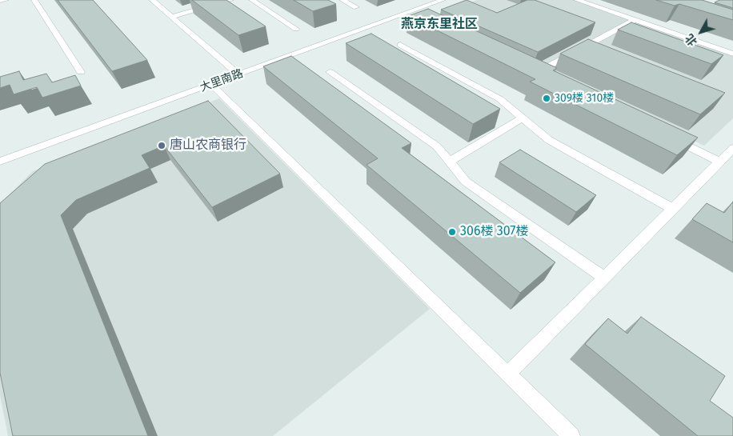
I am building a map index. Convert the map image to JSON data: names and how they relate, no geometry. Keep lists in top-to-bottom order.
{
  "streets": {
    "street": ["大里南路"]
  },
  "districts": ["燕京东里社区"],
  "places": ["309楼 310楼", "唐山农商银行", "306楼 307楼"],
  "north": "bottom left"
}
